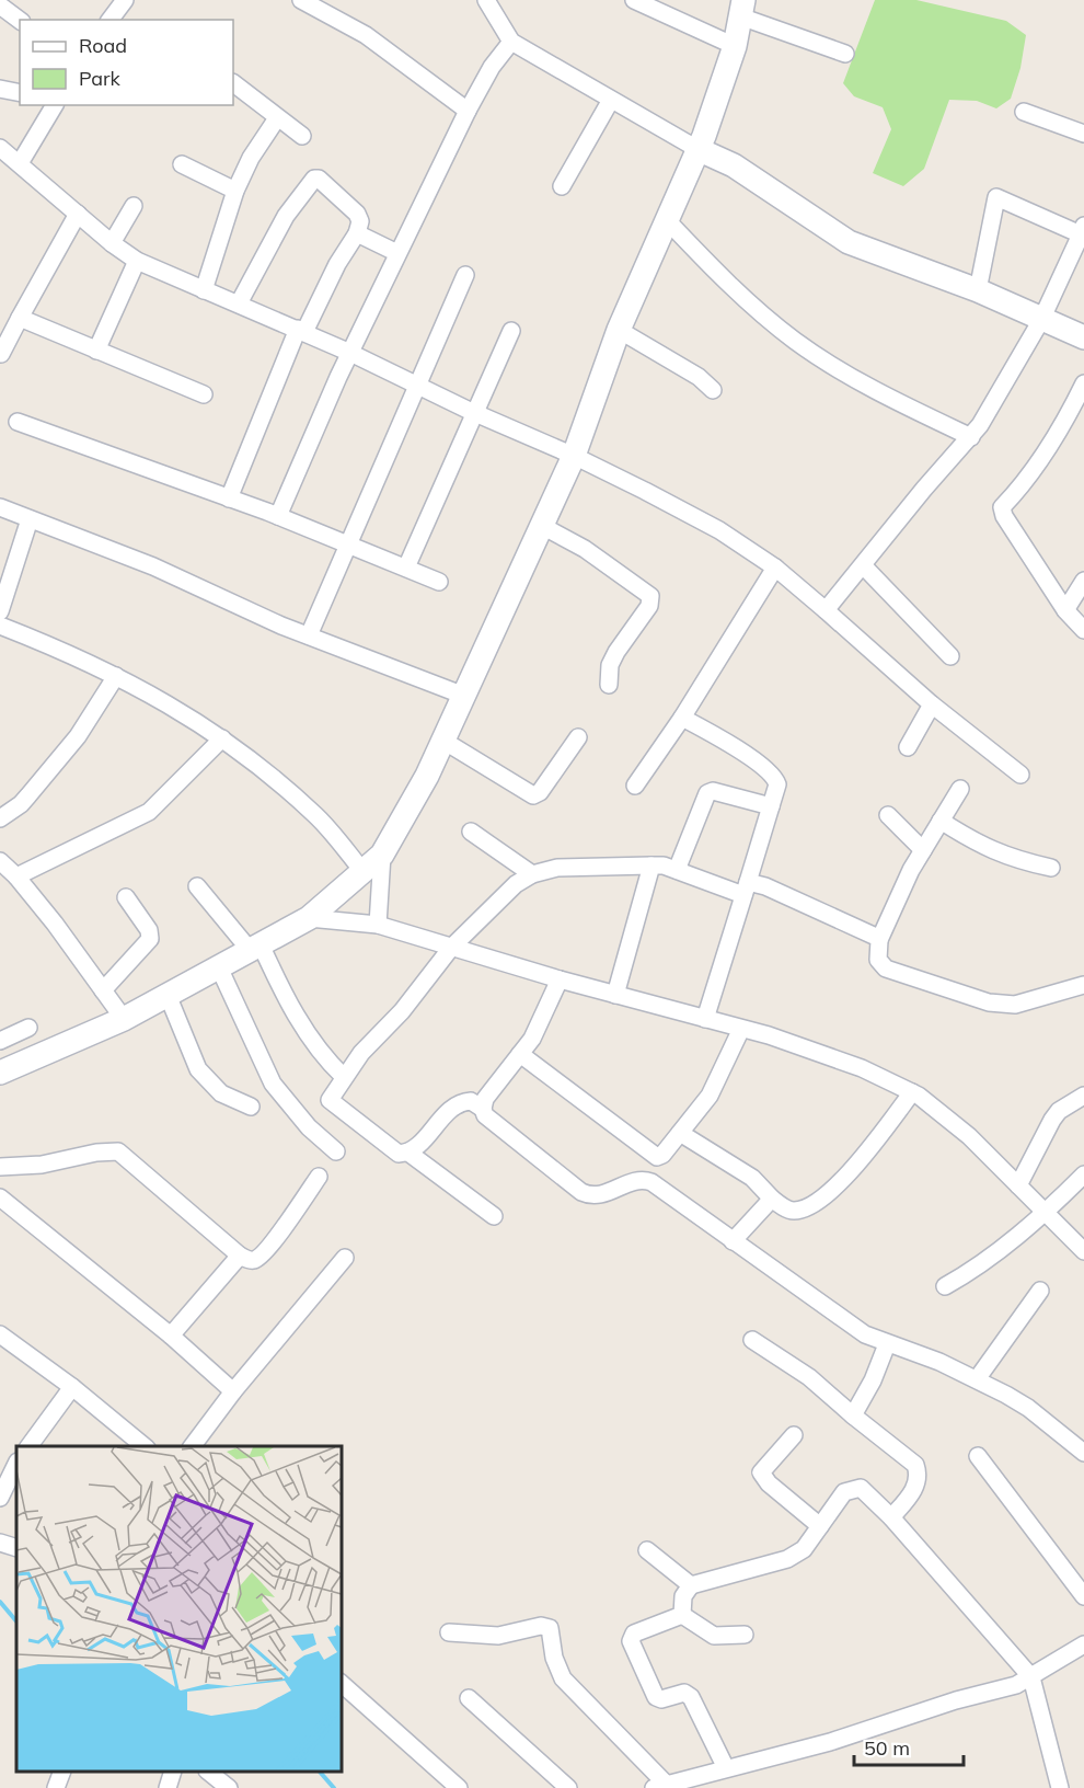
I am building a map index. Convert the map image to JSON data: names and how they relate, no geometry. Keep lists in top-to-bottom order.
{
  "legend": ["Road", "Park"],
  "scale_bar": "50 m"
}
